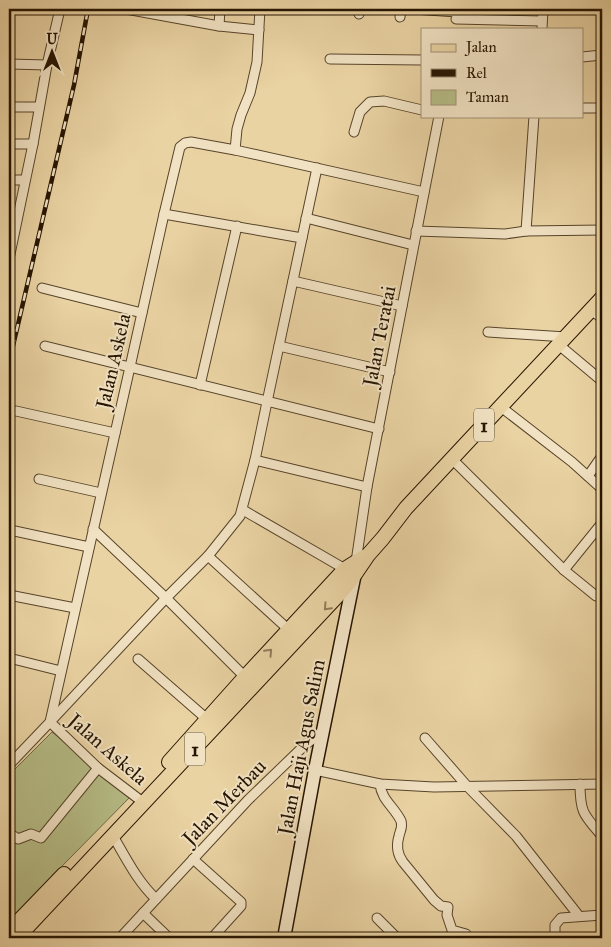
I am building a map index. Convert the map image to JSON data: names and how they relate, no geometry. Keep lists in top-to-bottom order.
{
  "streets": {
    "main road": ["1"],
    "street": [
      "Jalan Teratai",
      "Jalan Askela",
      "Jalan Haji Agus Salim",
      "Jalan Merbau"
    ]
  },
  "crossings": [
    ["Jalan Teratai", "Jalan Askela"],
    ["Jalan Teratai", "1"],
    ["Jalan Teratai", "Jalan Haji Agus Salim"],
    ["Jalan Askela", "1"],
    ["1", "Jalan Haji Agus Salim"],
    ["Jalan Haji Agus Salim", "Jalan Merbau"]
  ],
  "legend": ["Jalan", "Rel", "Taman"],
  "north": "top"
}
